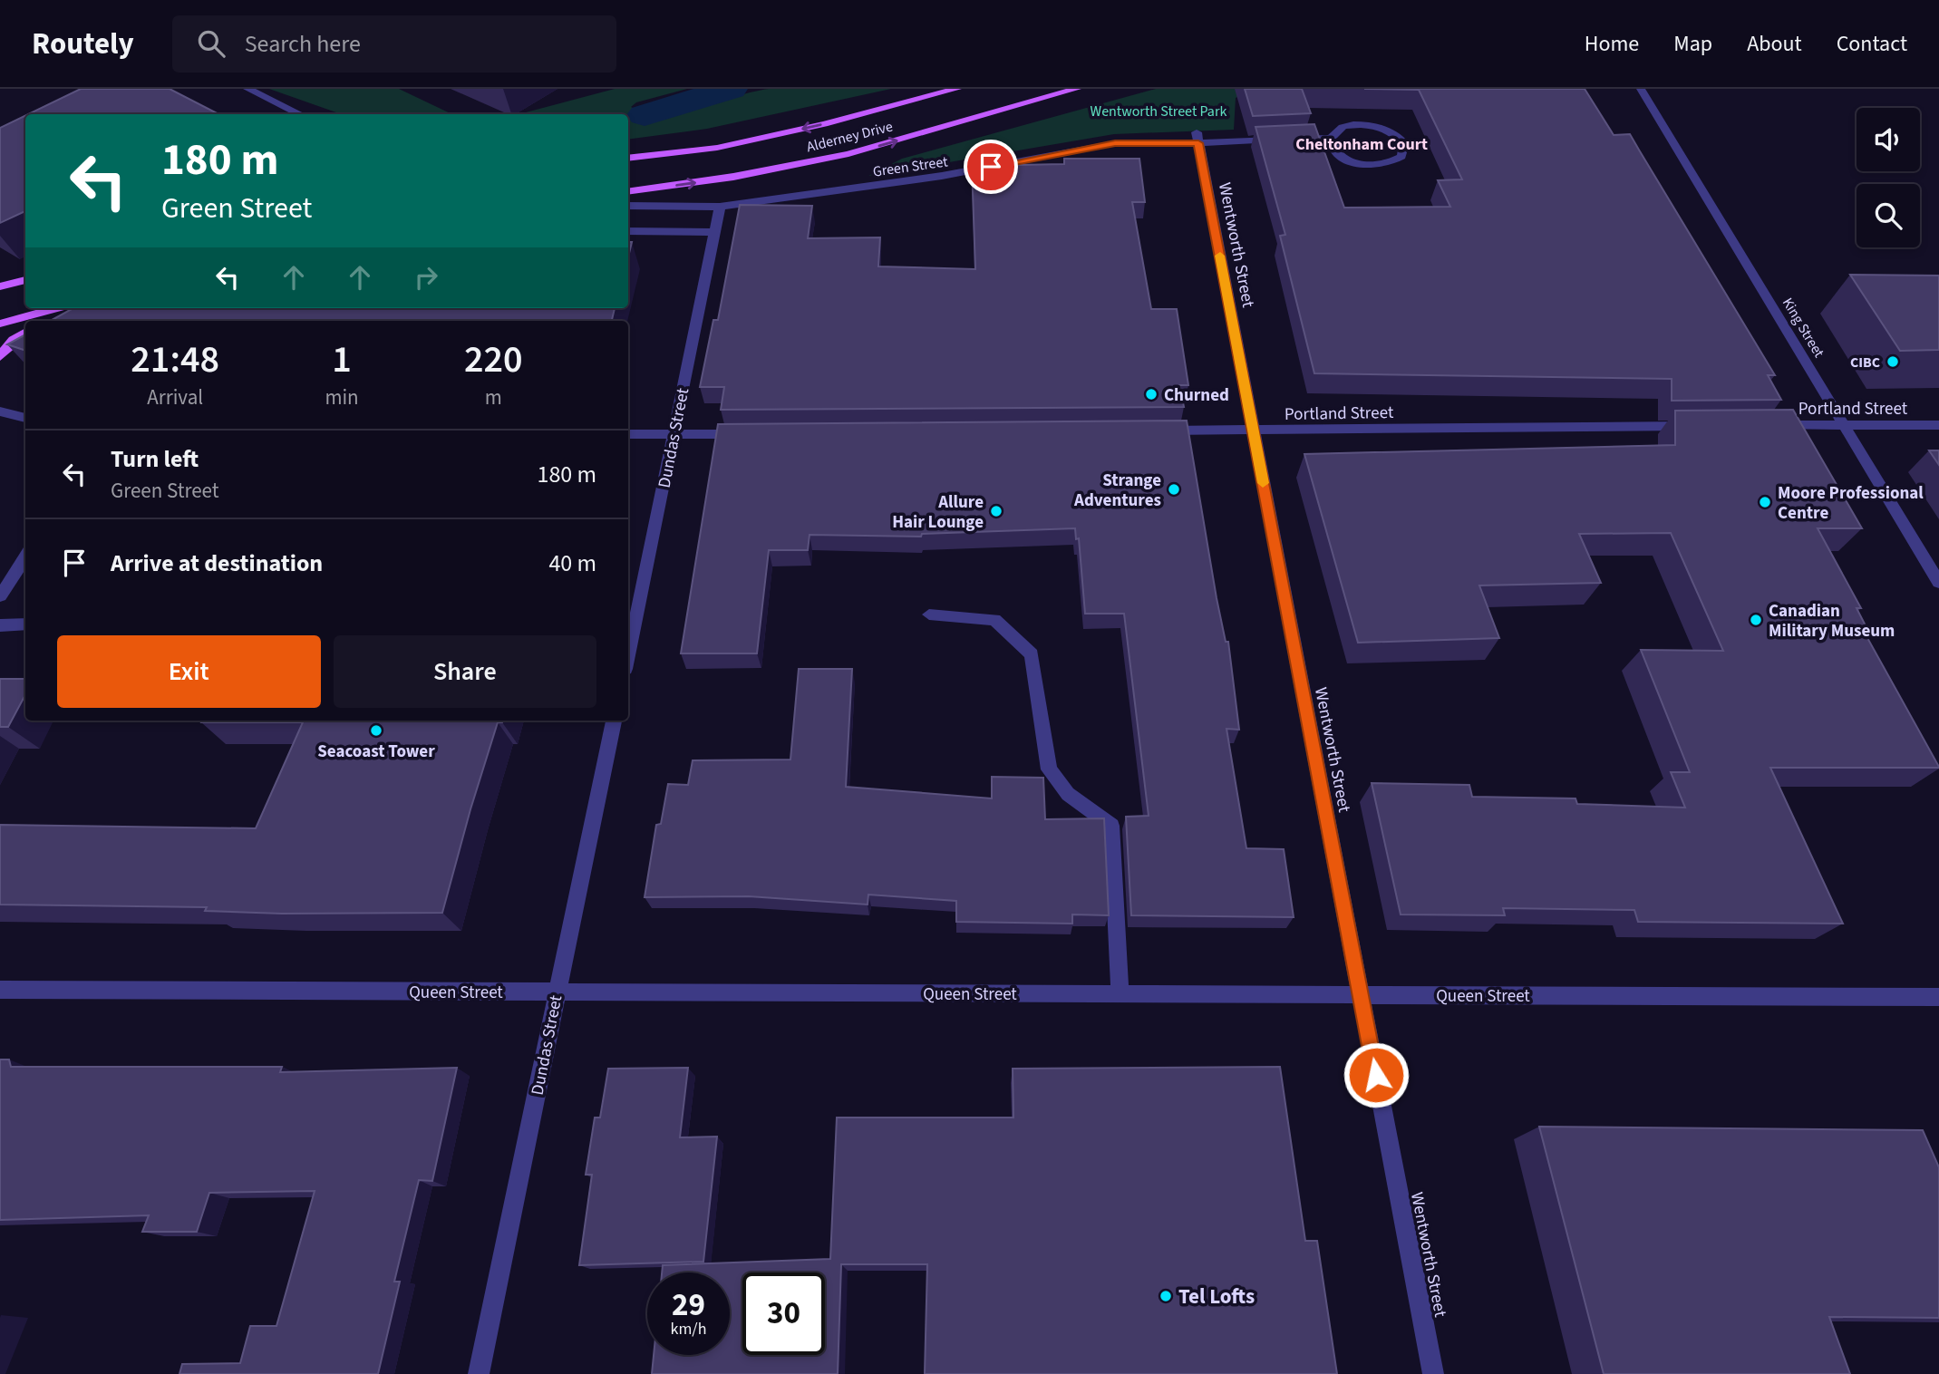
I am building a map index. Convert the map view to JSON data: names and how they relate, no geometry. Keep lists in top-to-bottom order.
{
  "streets": {
    "main road": ["Alderney Drive"],
    "street": [
      "Green Street",
      "Wentworth Street",
      "King Street",
      "Portland Street",
      "Dundas Street",
      "Queen Street"
    ]
  },
  "crossings": [
    ["Green Street", "Wentworth Street"],
    ["Green Street", "Dundas Street"],
    ["Wentworth Street", "Portland Street"],
    ["Wentworth Street", "Queen Street"],
    ["King Street", "Portland Street"],
    ["Dundas Street", "Queen Street"]
  ],
  "districts": ["Cheltonham Court"],
  "parks": ["Wentworth Street Park"],
  "places": [
    "CIBC",
    "Churned",
    "Strange Adventures",
    "Moore Professional Centre",
    "Allure Hair Lounge",
    "Canadian Military Museum",
    "Seacoast Tower",
    "Tel Lofts"
  ],
  "page": {
    "header": "Routely",
    "search": "Search here",
    "nav": [
      "Home",
      "Map",
      "About",
      "Contact"
    ],
    "turn": ["180 m", "Green Street"],
    "eta": [
      "21:48",
      "Arrival",
      "1",
      "min",
      "220",
      "m"
    ],
    "list": [
      {
        "name": "Turn left",
        "note": "Green Street",
        "value": "180 m"
      },
      {
        "name": "Arrive at destination",
        "value": "40 m"
      }
    ],
    "buttons": ["Exit", "Share"],
    "speed": "29 km/h",
    "limit": "30"
  }
}
